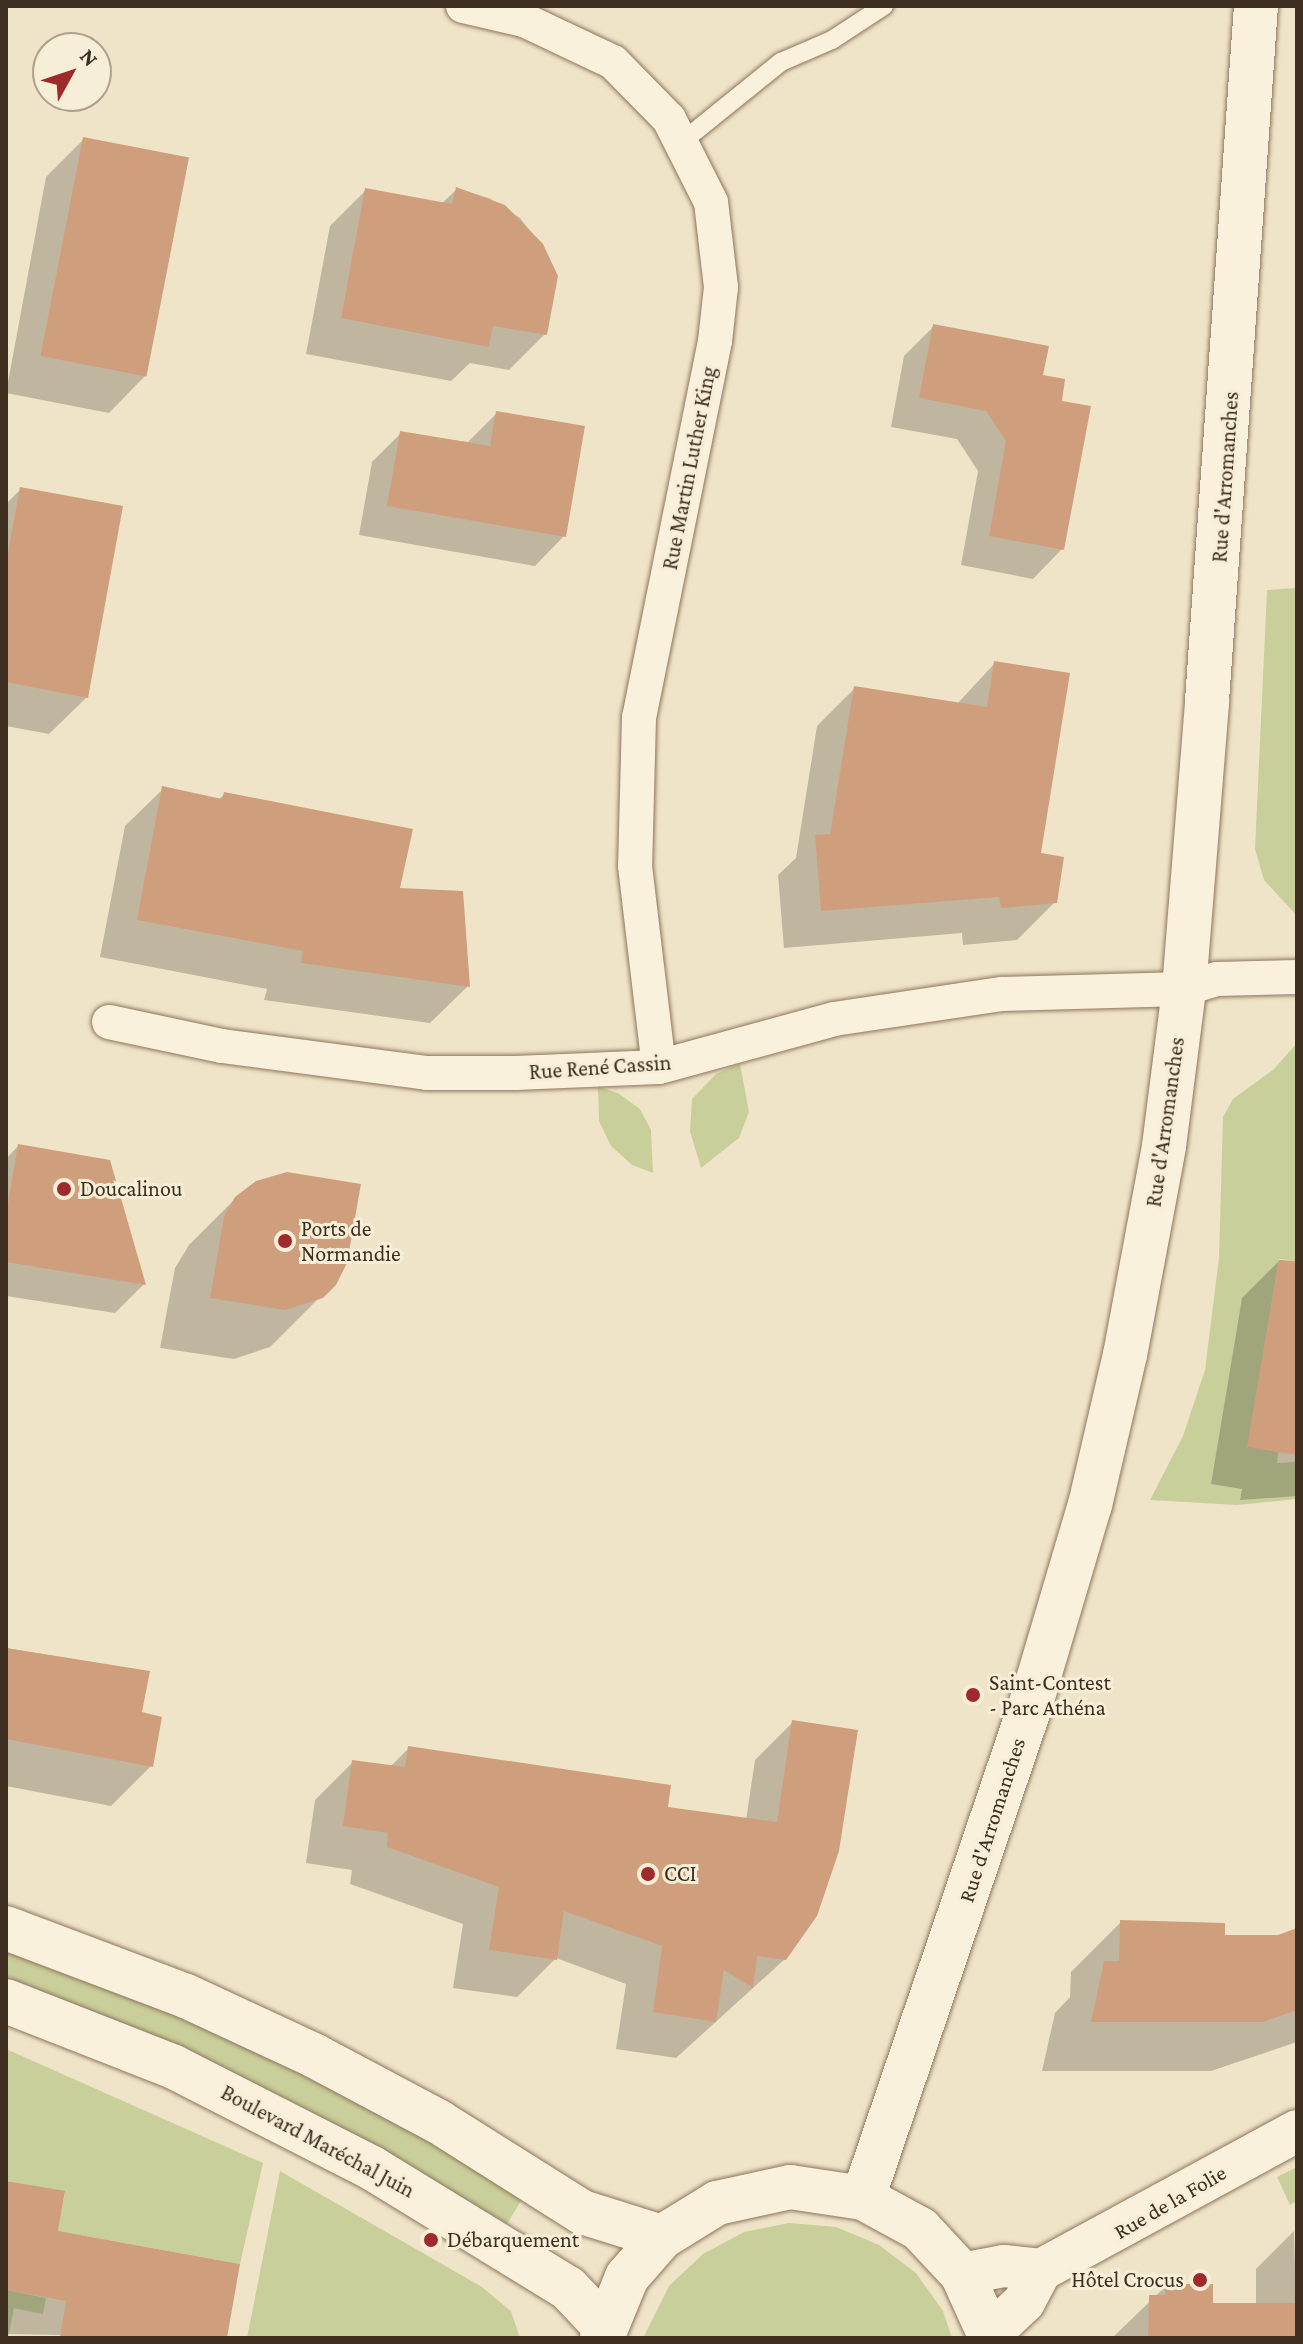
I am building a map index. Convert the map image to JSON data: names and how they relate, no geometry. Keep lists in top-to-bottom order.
{
  "streets": {
    "main road": ["Rue d'Arromanches", "Boulevard Maréchal Juin"],
    "street": ["Rue Martin Luther King", "Rue René Cassin", "Rue de la Folie"]
  },
  "crossings": [
    ["Rue Martin Luther King", "Rue René Cassin"],
    ["Rue d'Arromanches", "Rue René Cassin"]
  ],
  "places": [
    "Doucalinou",
    "Ports de Normandie",
    "Saint-Contest - Parc Athéna",
    "CCI",
    "Débarquement",
    "Hôtel Crocus"
  ],
  "north": "top right"
}
